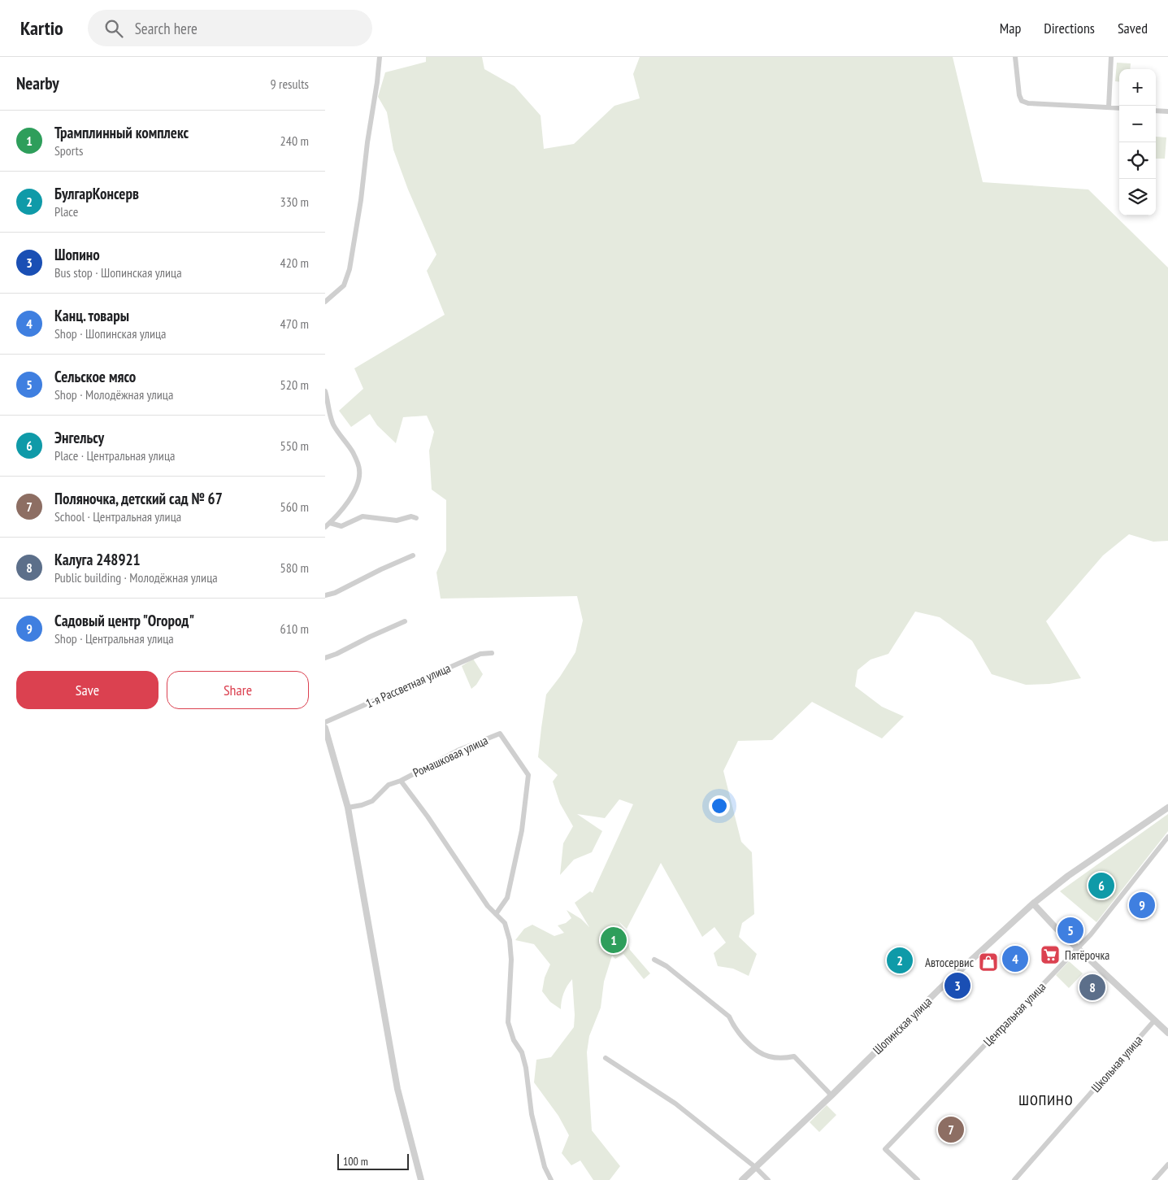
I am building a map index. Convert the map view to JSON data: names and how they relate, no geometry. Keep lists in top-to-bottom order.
{
  "streets": {
    "street": [
      "1-я Рассветная улица",
      "Ромашковая улица",
      "Центральная улица",
      "Шопинская улица",
      "Школьная улица"
    ]
  },
  "districts": ["ШОПИНО"],
  "places": {
    "supermarket": ["Пятёрочка"],
    "shop": ["Автосервис"]
  },
  "scale_bar": "100 m",
  "page": {
    "header": "Kartio",
    "search": "Search here",
    "nav": ["Map", "Directions", "Saved"],
    "heading": ["Nearby", "9 results"],
    "map_buttons": ["+", "−"],
    "list": [
      {
        "mark": "1",
        "name": "Трамплинный комплекс",
        "note": "Sports",
        "value": "240 m"
      },
      {
        "mark": "2",
        "name": "БулгарКонсерв",
        "note": "Place",
        "value": "330 m"
      },
      {
        "mark": "3",
        "name": "Шопино",
        "note": "Bus stop · Шопинская улица",
        "value": "420 m"
      },
      {
        "mark": "4",
        "name": "Канц. товары",
        "note": "Shop · Шопинская улица",
        "value": "470 m"
      },
      {
        "mark": "5",
        "name": "Сельское мясо",
        "note": "Shop · Молодёжная улица",
        "value": "520 m"
      },
      {
        "mark": "6",
        "name": "Энгельсу",
        "note": "Place · Центральная улица",
        "value": "550 m"
      },
      {
        "mark": "7",
        "name": "Поляночка, детский сад № 67",
        "note": "School · Центральная улица",
        "value": "560 m"
      },
      {
        "mark": "8",
        "name": "Калуга 248921",
        "note": "Public building · Молодёжная улица",
        "value": "580 m"
      },
      {
        "mark": "9",
        "name": "Садовый центр \"Огород\"",
        "note": "Shop · Центральная улица",
        "value": "610 m"
      }
    ],
    "buttons": ["Save", "Share"],
    "pins": [
      "6",
      "9",
      "5",
      "1",
      "4",
      "2",
      "3",
      "8",
      "7"
    ],
    "scale": "100 m"
  }
}
